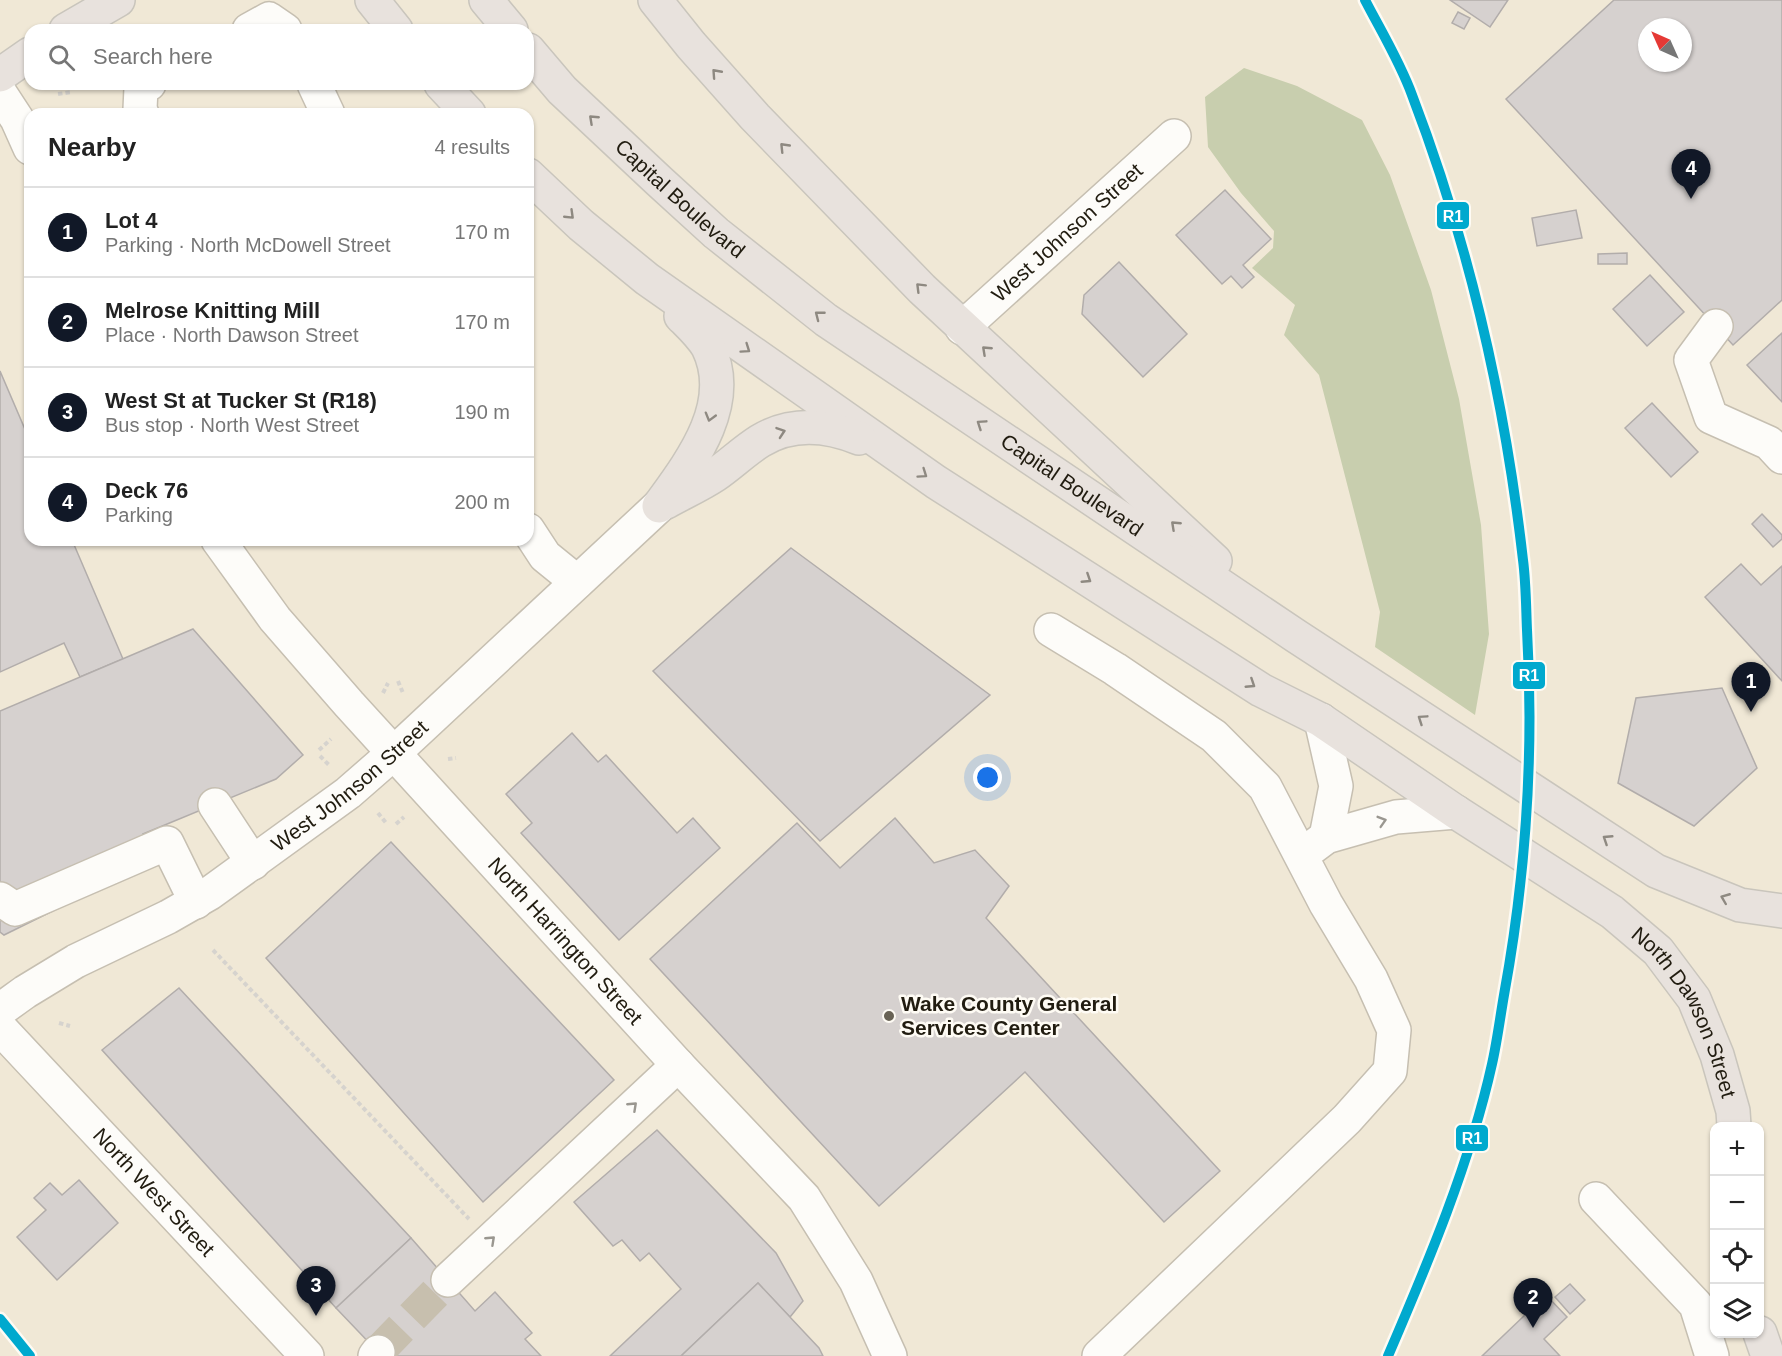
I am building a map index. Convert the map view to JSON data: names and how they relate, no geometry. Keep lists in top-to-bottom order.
{
  "streets": {
    "main road": ["Capital Boulevard", "North Dawson Street"],
    "street": ["West Johnson Street", "North Harrington Street", "North West Street"]
  },
  "crossings": [
    ["West Johnson Street", "North Harrington Street"]
  ],
  "places": ["Wake County General Services Center"],
  "lines": ["transit line R1"],
  "north": "top left",
  "page": {
    "search": "Search here",
    "heading": ["Nearby", "4 results"],
    "pins": [
      "4",
      "1",
      "3",
      "2"
    ],
    "list": [
      {
        "mark": "1",
        "name": "Lot 4",
        "note": "Parking · North McDowell Street",
        "value": "170 m"
      },
      {
        "mark": "2",
        "name": "Melrose Knitting Mill",
        "note": "Place · North Dawson Street",
        "value": "170 m"
      },
      {
        "mark": "3",
        "name": "West St at Tucker St (R18)",
        "note": "Bus stop · North West Street",
        "value": "190 m"
      },
      {
        "mark": "4",
        "name": "Deck 76",
        "note": "Parking",
        "value": "200 m"
      }
    ],
    "map_buttons": ["+", "−"]
  }
}
